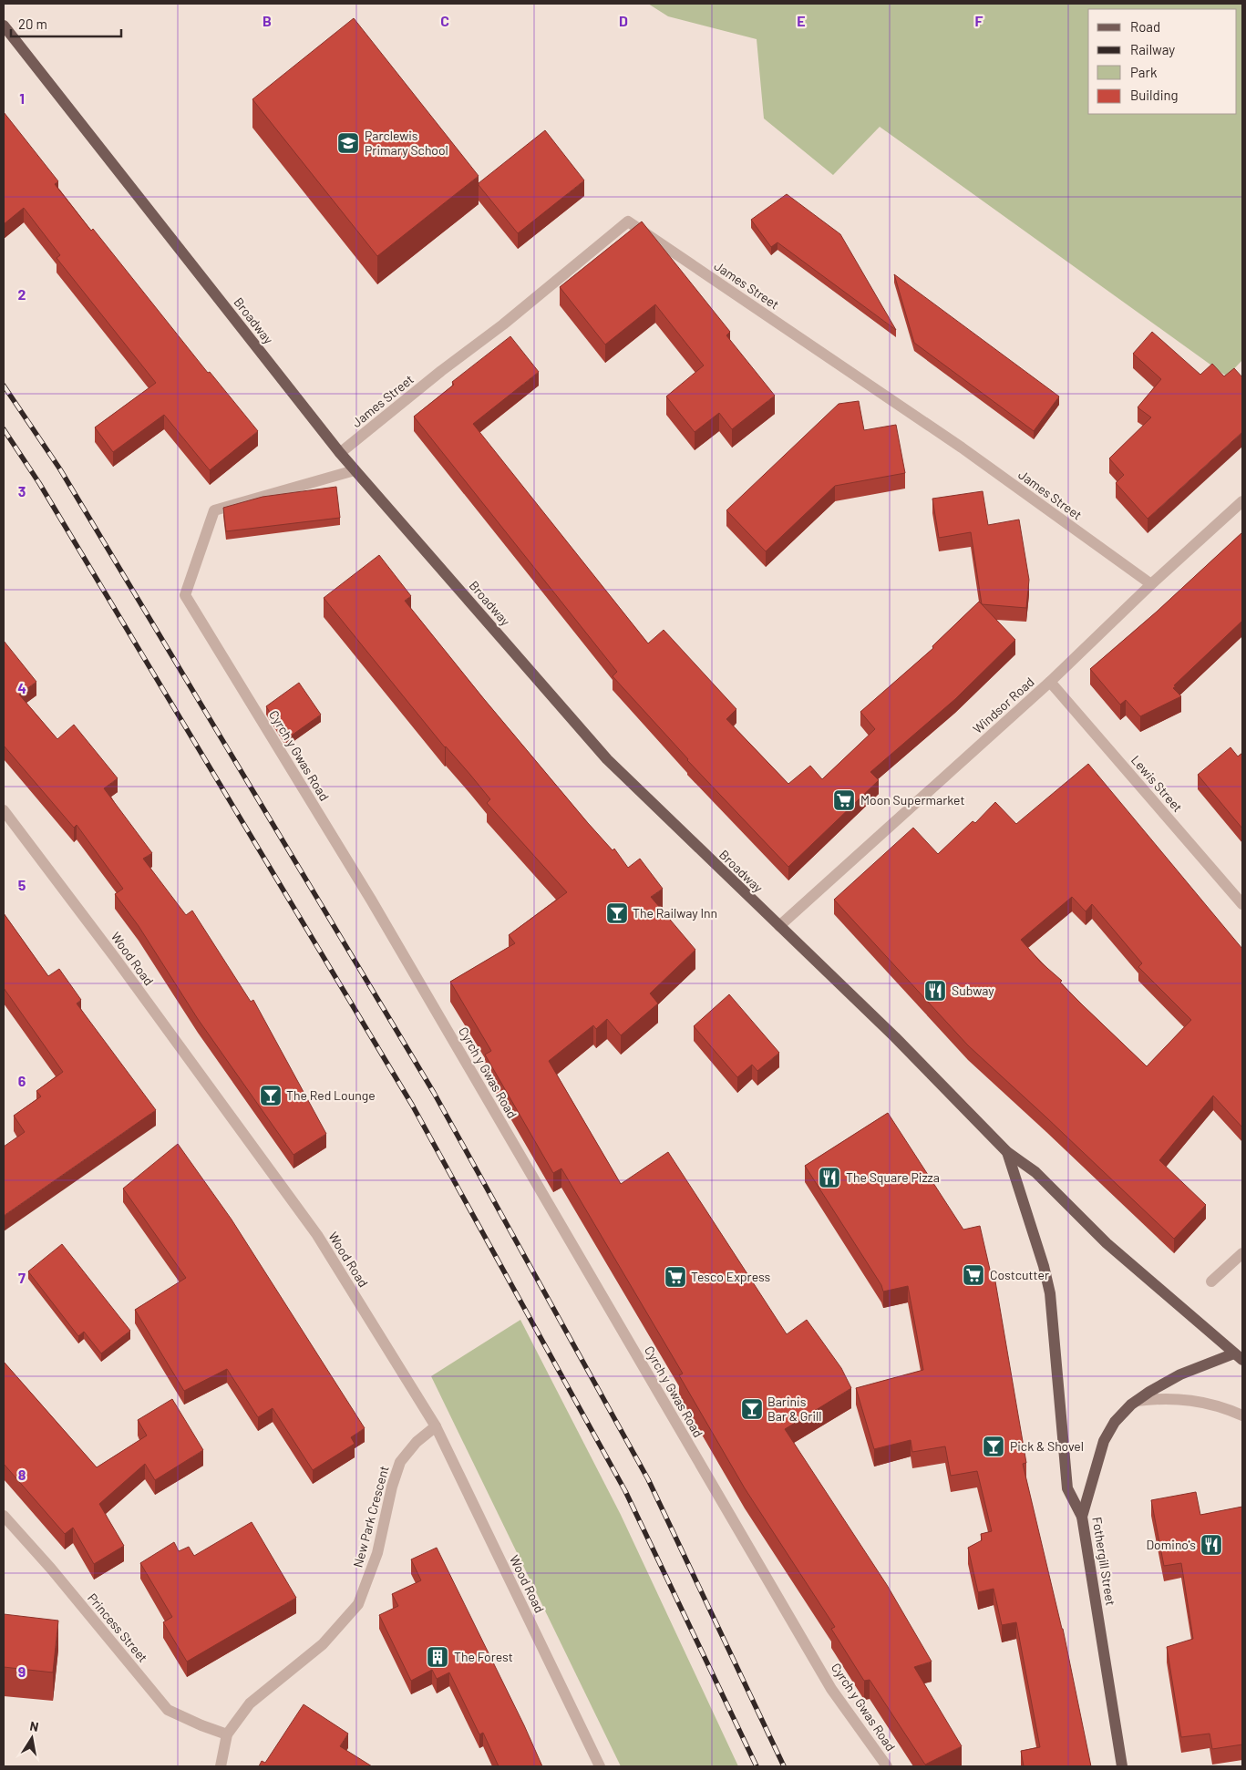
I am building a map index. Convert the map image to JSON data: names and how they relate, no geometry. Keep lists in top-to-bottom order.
{
  "streets": {
    "main road": ["Broadway", "Fothergill Street"],
    "street": [
      "James Street",
      "Windsor Road",
      "Cyrch y Gwas Road",
      "Lewis Street",
      "Wood Road",
      "New Park Crescent",
      "Princess Street"
    ]
  },
  "crossings": [
    ["James Street", "Broadway"],
    ["James Street", "Windsor Road"],
    ["Broadway", "Windsor Road"],
    ["Broadway", "Cyrch y Gwas Road"],
    ["Broadway", "Fothergill Street"],
    ["Windsor Road", "Lewis Street"],
    ["Wood Road", "New Park Crescent"],
    ["New Park Crescent", "Princess Street"]
  ],
  "places": {
    "school or university": ["Parclewis Primary School"],
    "supermarket": ["Moon Supermarket", "Costcutter", "Tesco Express"],
    "bar": [
      "The Railway Inn",
      "The Red Lounge",
      "Barinis Bar & Grill",
      "Pick & Shovel"
    ],
    "restaurant": ["Subway", "The Square Pizza", "Domino's"],
    "building": ["The Forest"]
  },
  "legend": [
    "Road",
    "Railway",
    "Park",
    "Building"
  ],
  "scale_bar": "20 m",
  "north": "top",
  "grid": {
    "columns": [
      "B",
      "C",
      "D",
      "E",
      "F"
    ],
    "rows": [
      "1",
      "2",
      "3",
      "4",
      "5",
      "6",
      "7",
      "8",
      "9"
    ]
  }
}
